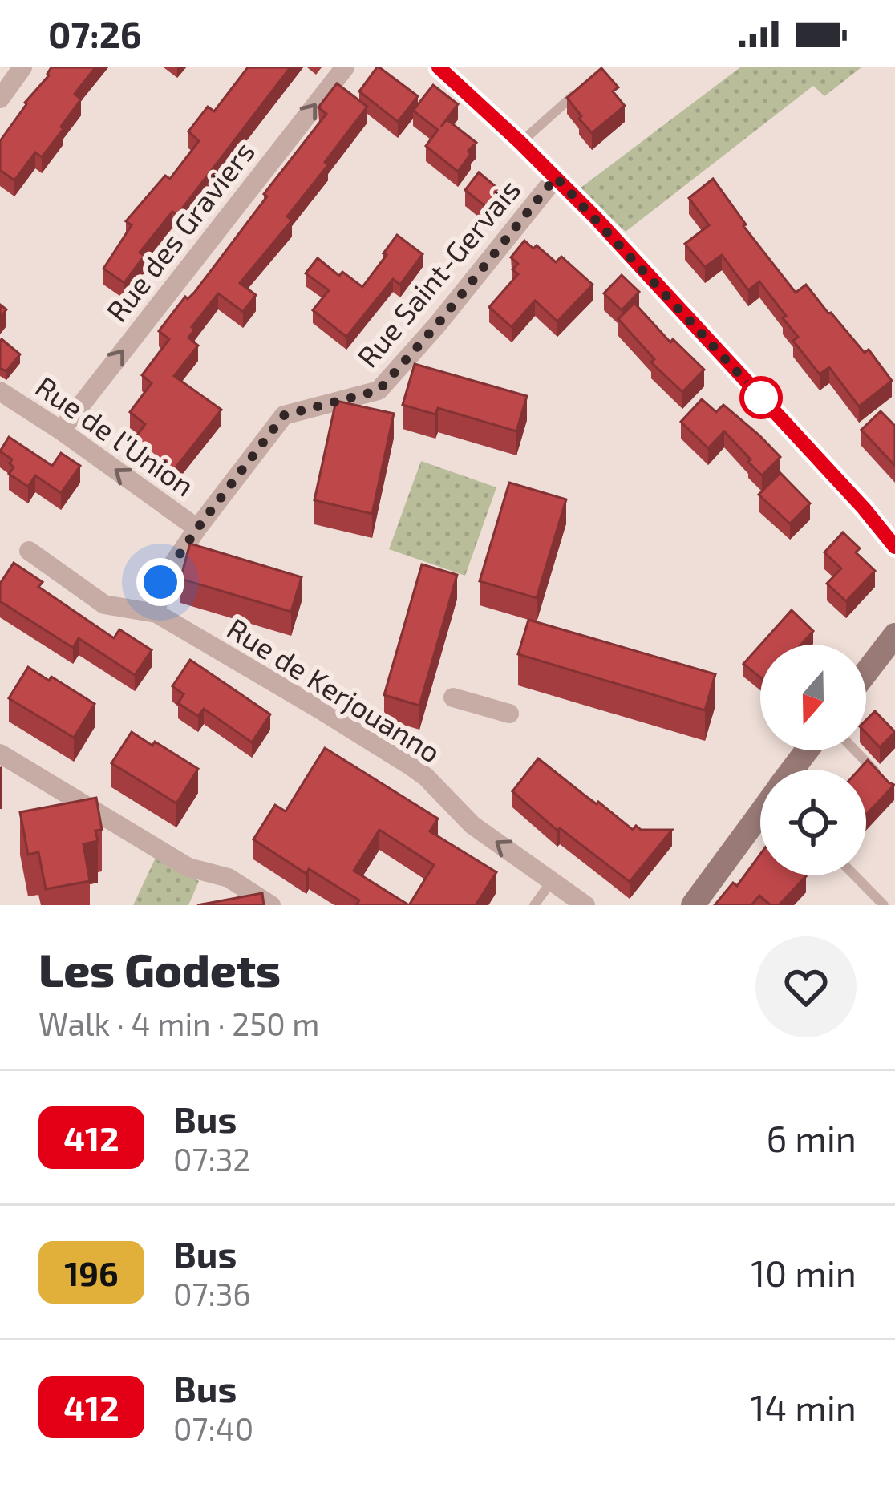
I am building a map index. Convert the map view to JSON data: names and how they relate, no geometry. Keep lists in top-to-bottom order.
{
  "streets": {
    "street": [
      "Rue des Graviers",
      "Rue Saint-Gervais",
      "Rue de l'Union",
      "Rue de Kerjouanno"
    ]
  },
  "crossings": [
    ["Rue des Graviers", "Rue de l'Union"],
    ["Rue Saint-Gervais", "Rue de l'Union"],
    ["Rue Saint-Gervais", "Rue de Kerjouanno"]
  ],
  "one_way": ["Rue des Graviers", "Rue de Kerjouanno"],
  "lines": ["bus line 412"],
  "north": "bottom",
  "page": {
    "status": "07:26",
    "heading": ["Les Godets", "Walk · 4 min · 250 m"],
    "list": [
      {
        "mark": "412",
        "name": "Bus",
        "note": "07:32",
        "value": "6 min"
      },
      {
        "mark": "196",
        "name": "Bus",
        "note": "07:36",
        "value": "10 min"
      },
      {
        "mark": "412",
        "name": "Bus",
        "note": "07:40",
        "value": "14 min"
      }
    ]
  }
}
